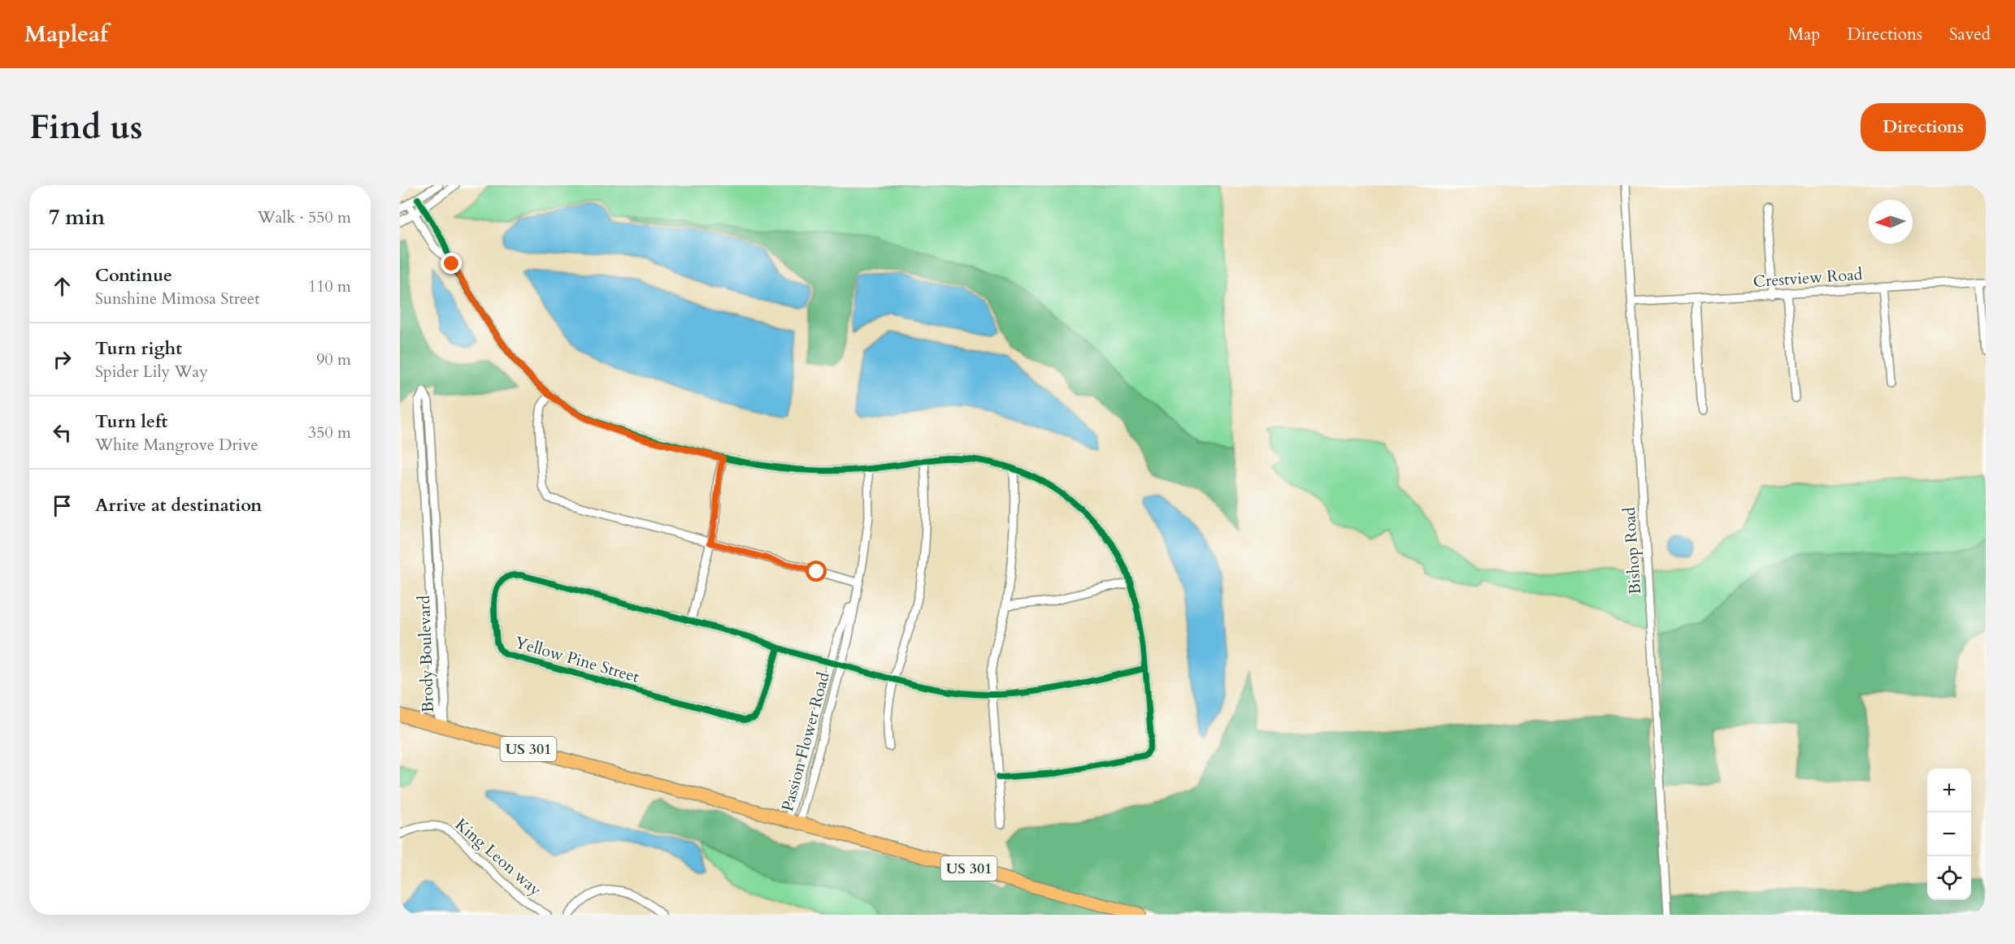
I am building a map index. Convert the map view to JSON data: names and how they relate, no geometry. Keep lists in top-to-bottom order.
{
  "streets": {
    "main road": ["US 301"],
    "street": [
      "Crestview Road",
      "Bishop Road",
      "Brody Boulevard",
      "Yellow Pine Street",
      "Passion Flower Road",
      "King Leon way"
    ]
  },
  "crossings": [
    ["Crestview Road", "Bishop Road"],
    ["Brody Boulevard", "US 301"],
    ["Yellow Pine Street", "Passion Flower Road"],
    ["Passion Flower Road", "US 301"]
  ],
  "north": "left",
  "page": {
    "header": "Mapleaf",
    "nav": ["Map", "Directions", "Saved"],
    "buttons": "Directions",
    "title": "Find us",
    "heading": ["7 min", "Walk · 550 m"],
    "list": [
      ["Continue", "Sunshine Mimosa Street", "110 m"],
      ["Turn right", "Spider Lily Way", "90 m"],
      ["Turn left", "White Mangrove Drive", "350 m"],
      "Arrive at destination"
    ],
    "map_buttons": ["+", "−"]
  }
}
